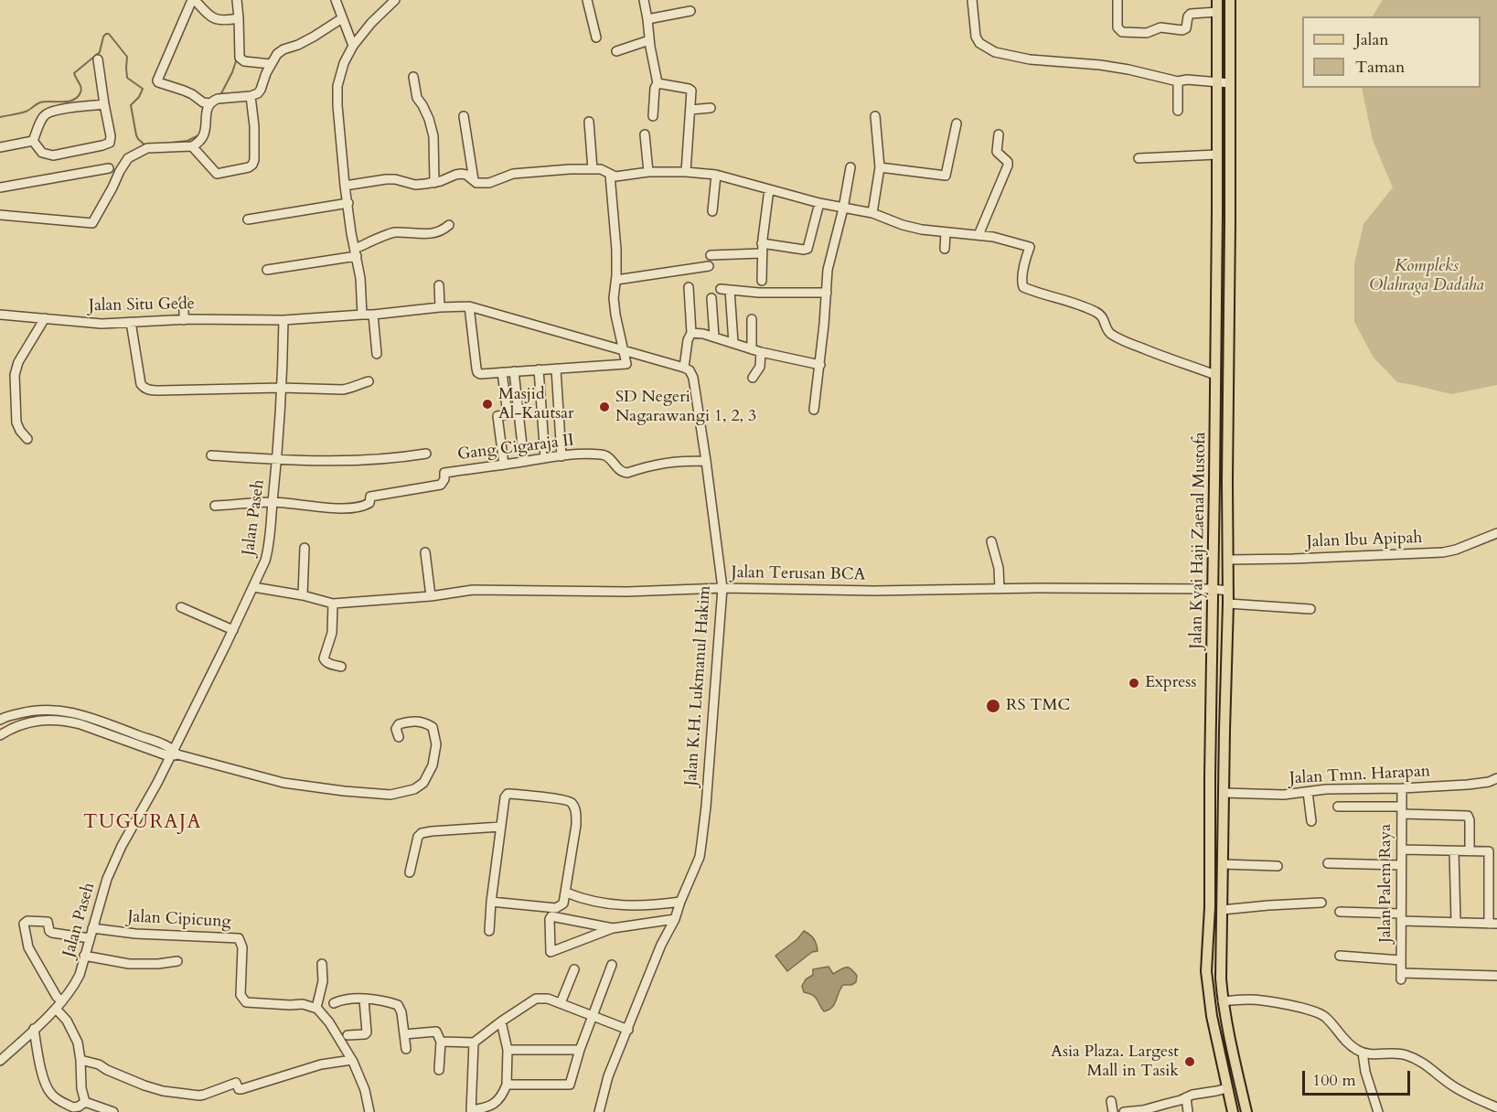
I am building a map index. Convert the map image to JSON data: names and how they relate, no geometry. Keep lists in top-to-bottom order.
{
  "streets": {
    "main road": ["Jalan Kyai Haji Zaenal Mustofa"],
    "street": [
      "Jalan Situ Gede",
      "Gang Cigaraja II",
      "Jalan Paseh",
      "Jalan Ibu Apipah",
      "Jalan Terusan BCA",
      "Jalan K.H. Lukmanul Hakim",
      "Jalan Tmn. Harapan",
      "Jalan Palem Raya",
      "Jalan Cipicung"
    ]
  },
  "crossings": [
    ["Jalan Situ Gede", "Jalan Paseh"],
    ["Gang Cigaraja II", "Jalan Paseh"],
    ["Gang Cigaraja II", "Jalan K.H. Lukmanul Hakim"],
    ["Jalan Paseh", "Jalan Terusan BCA"],
    ["Jalan Paseh", "Jalan Cipicung"],
    ["Jalan Kyai Haji Zaenal Mustofa", "Jalan Ibu Apipah"],
    ["Jalan Kyai Haji Zaenal Mustofa", "Jalan Terusan BCA"],
    ["Jalan Kyai Haji Zaenal Mustofa", "Jalan Tmn. Harapan"],
    ["Jalan Terusan BCA", "Jalan K.H. Lukmanul Hakim"],
    ["Jalan Tmn. Harapan", "Jalan Palem Raya"]
  ],
  "districts": ["TUGURAJA"],
  "parks": ["Kompleks Olahraga Dadaha"],
  "places": [
    "Masjid Al-Kautsar",
    "SD Negeri Nagarawangi 1, 2, 3",
    "Express",
    "RS TMC",
    "Asia Plaza. Largest Mall in Tasik"
  ],
  "legend": ["Jalan", "Taman"],
  "scale_bar": "100 m"
}
